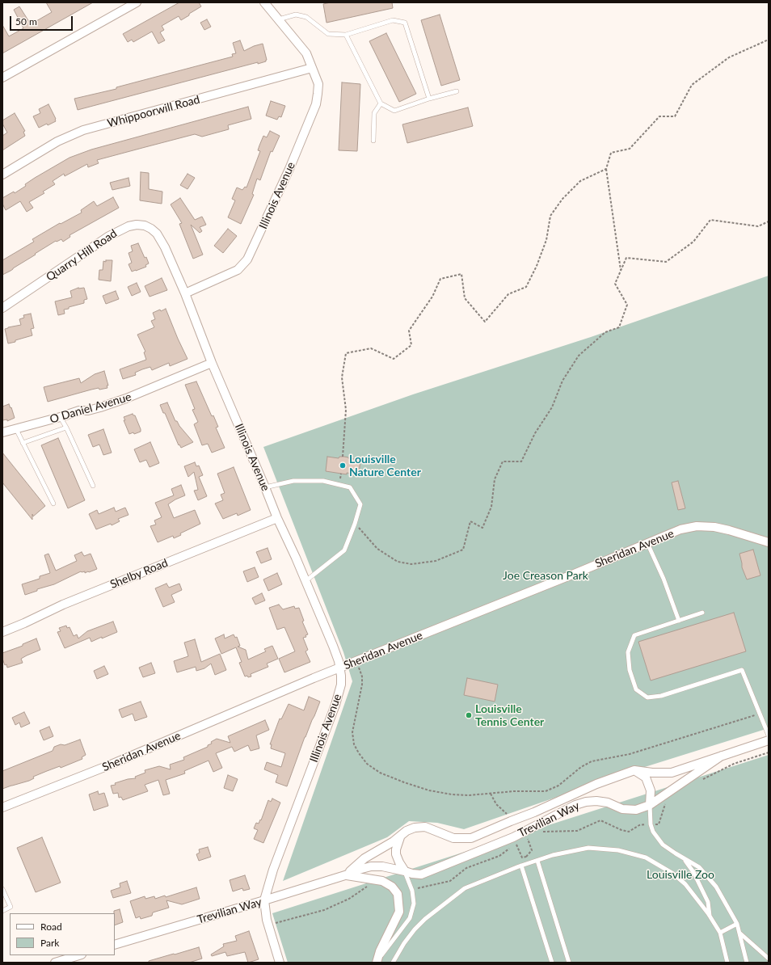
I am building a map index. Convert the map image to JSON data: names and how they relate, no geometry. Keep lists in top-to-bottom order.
{
  "streets": {
    "street": [
      "Whippoorwill Road",
      "Illinois Avenue",
      "Quarry Hill Road",
      "O Daniel Avenue",
      "Sheridan Avenue",
      "Shelby Road",
      "Trevilian Way"
    ]
  },
  "crossings": [
    ["Whippoorwill Road", "Illinois Avenue"],
    ["Illinois Avenue", "Quarry Hill Road"],
    ["Illinois Avenue", "O Daniel Avenue"],
    ["Illinois Avenue", "Sheridan Avenue"],
    ["Illinois Avenue", "Shelby Road"],
    ["Illinois Avenue", "Trevilian Way"]
  ],
  "parks": ["Joe Creason Park", "Louisville Zoo"],
  "places": ["Louisville Nature Center", "Louisville Tennis Center"],
  "legend": ["Road", "Park"],
  "scale_bar": "50 m"
}
